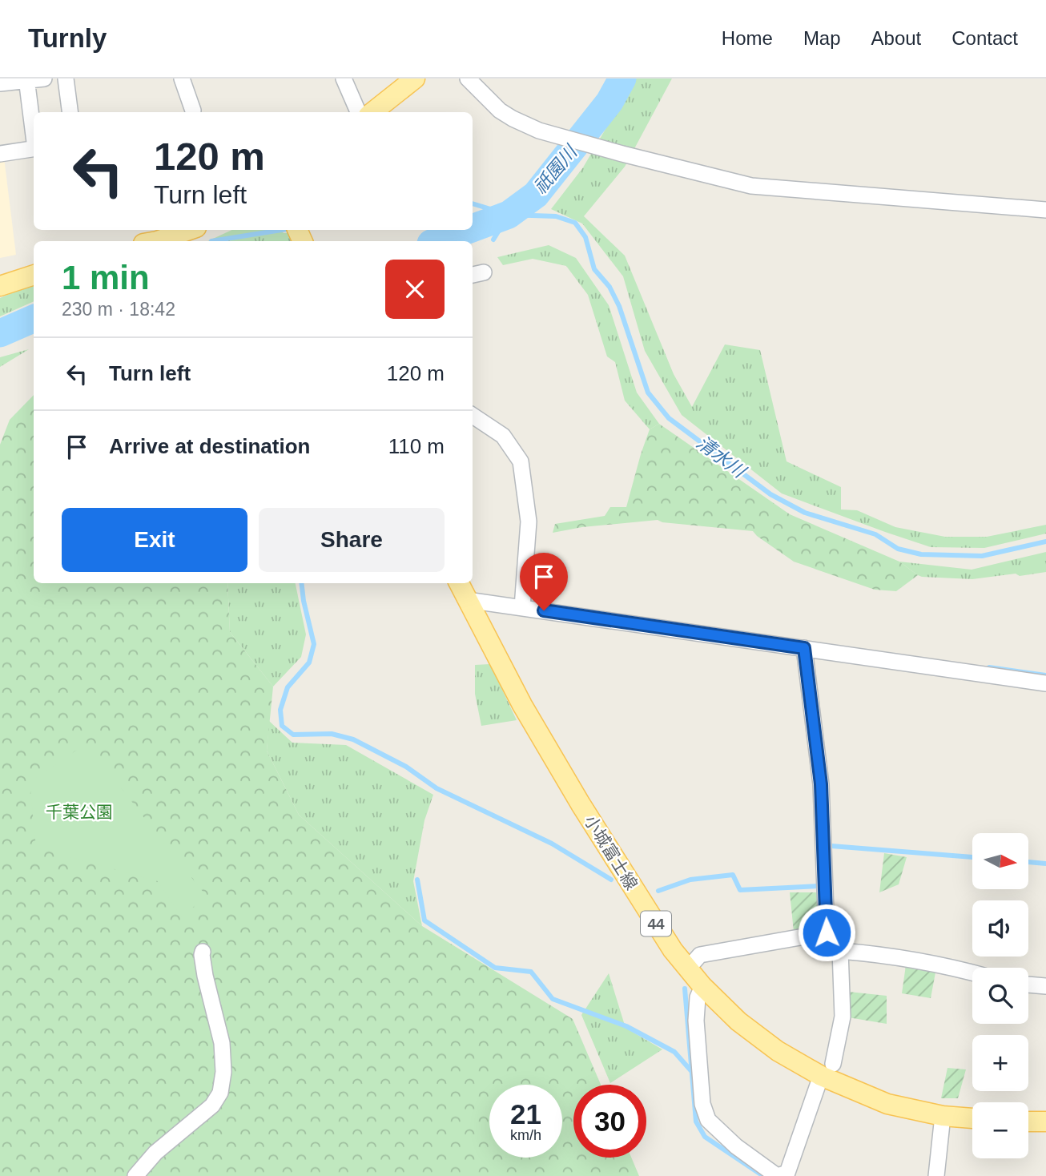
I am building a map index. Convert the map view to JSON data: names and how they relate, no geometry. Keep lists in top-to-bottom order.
{
  "streets": {
    "main road": ["小城富士線", "44"]
  },
  "water": ["祇園川", "清水川"],
  "parks": ["千葉公園"],
  "north": "right",
  "page": {
    "header": "Turnly",
    "nav": [
      "Home",
      "Map",
      "About",
      "Contact"
    ],
    "turn": ["120 m", "Turn left"],
    "heading": ["1 min", "230 m · 18:42"],
    "list": [
      {
        "name": "Turn left",
        "value": "120 m"
      },
      {
        "name": "Arrive at destination",
        "value": "110 m"
      }
    ],
    "buttons": ["Exit", "Share"],
    "map_buttons": ["+", "−"],
    "speed": "21 km/h",
    "limit": "30"
  }
}
